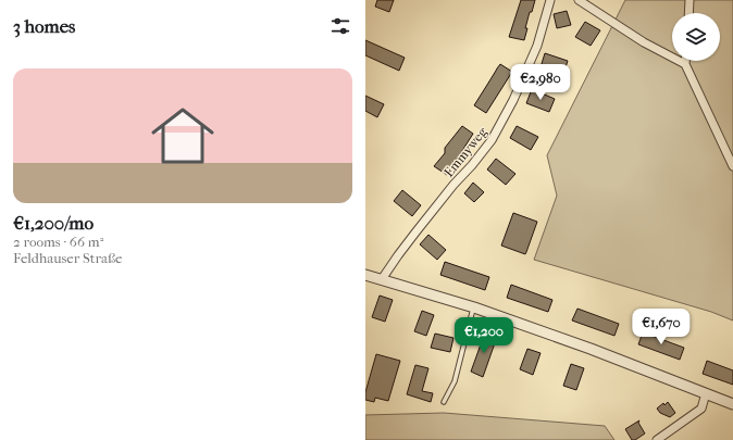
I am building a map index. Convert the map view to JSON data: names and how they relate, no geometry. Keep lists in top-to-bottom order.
{
  "streets": {
    "street": ["Emmyweg"]
  },
  "page": {
    "heading": "3 homes",
    "list": [
      {
        "name": "€1,200/mo",
        "note": "2 rooms · 66 m² · Feldhauser Straße"
      }
    ],
    "price": ["€2,980", "€1,670", "€1,200"]
  }
}
